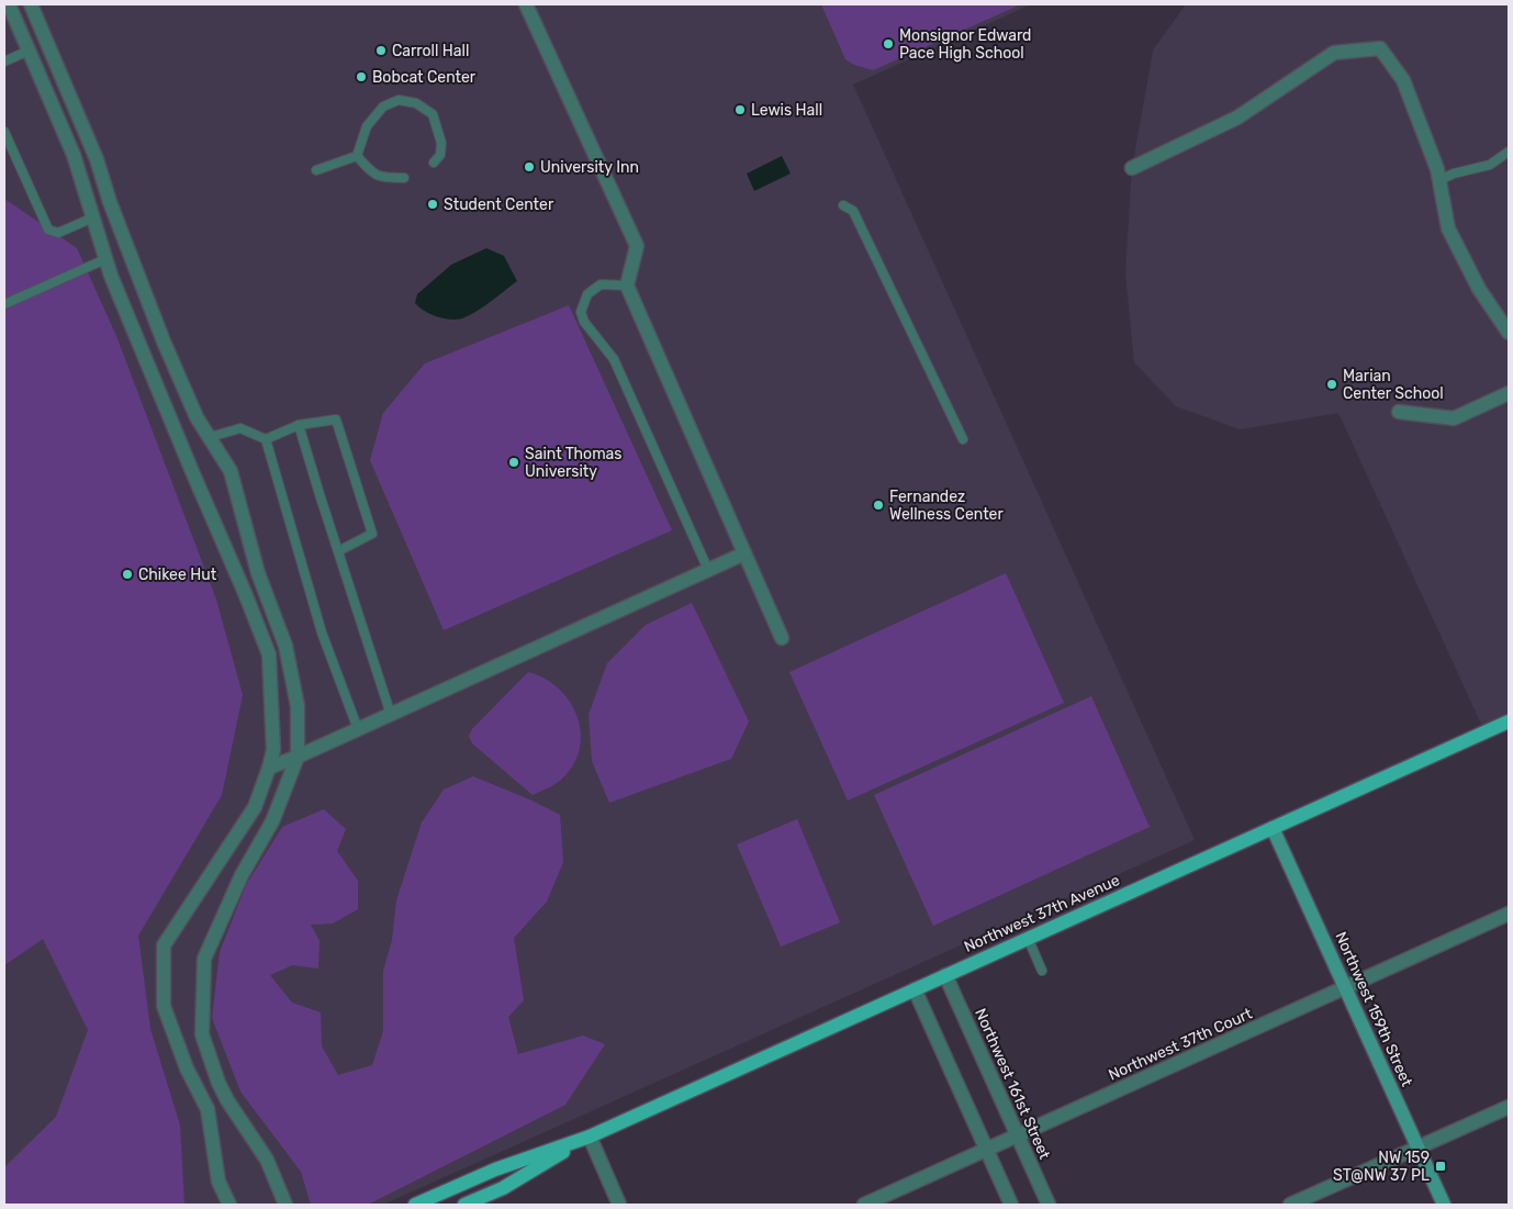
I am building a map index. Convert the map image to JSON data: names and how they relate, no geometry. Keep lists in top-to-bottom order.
{
  "streets": {
    "main road": ["Northwest 37th Avenue"],
    "street": ["Northwest 159th Street", "Northwest 37th Court", "Northwest 161st Street"]
  },
  "crossings": [
    ["Northwest 37th Avenue", "Northwest 159th Street"],
    ["Northwest 37th Avenue", "Northwest 161st Street"],
    ["Northwest 159th Street", "Northwest 37th Court"],
    ["Northwest 37th Court", "Northwest 161st Street"]
  ],
  "places": {
    "other": [
      "Monsignor Edward Pace High School",
      "Carroll Hall",
      "Bobcat Center",
      "Lewis Hall",
      "University Inn",
      "Student Center",
      "Marian Center School",
      "Saint Thomas University",
      "Fernandez Wellness Center",
      "Chikee Hut"
    ],
    "transit": ["NW 159 ST@NW 37 PL"]
  }
}
